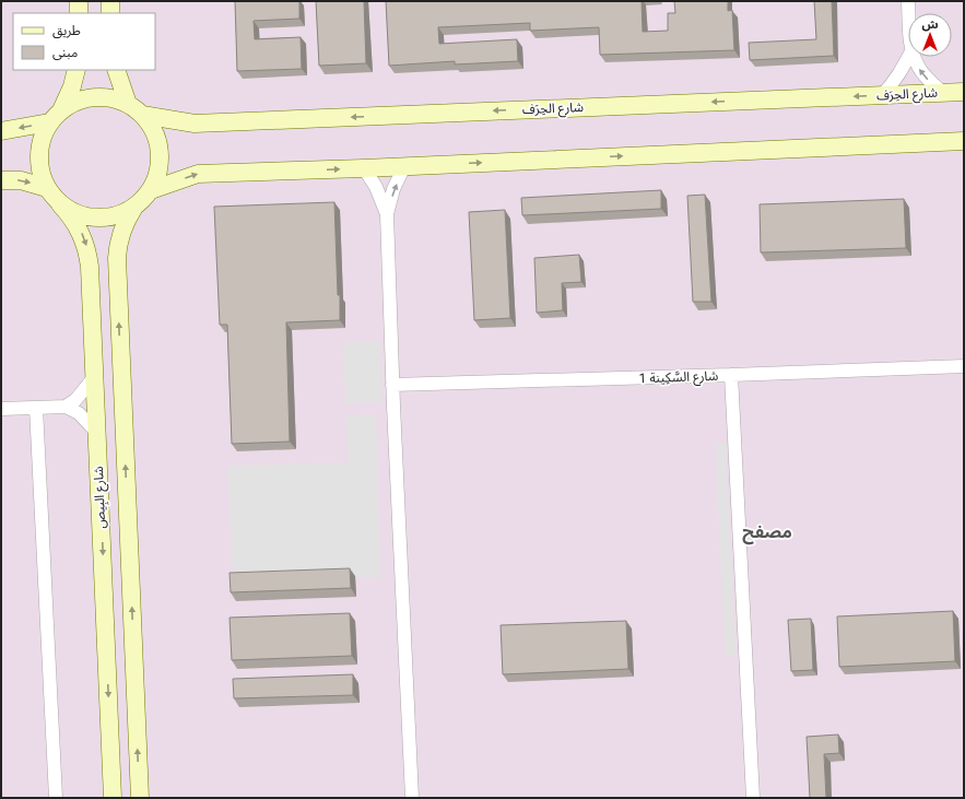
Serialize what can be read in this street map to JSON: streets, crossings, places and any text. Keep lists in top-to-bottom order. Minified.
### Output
{"streets":{"street":["شارع الحِرَف","شارع السَّكِينة 1","شارع البِيص"]},"crossings":[["شارع الحِرَف","شارع البِيص"]],"districts":["مصفح"],"legend":["طريق","مبنى"],"north":"top"}
